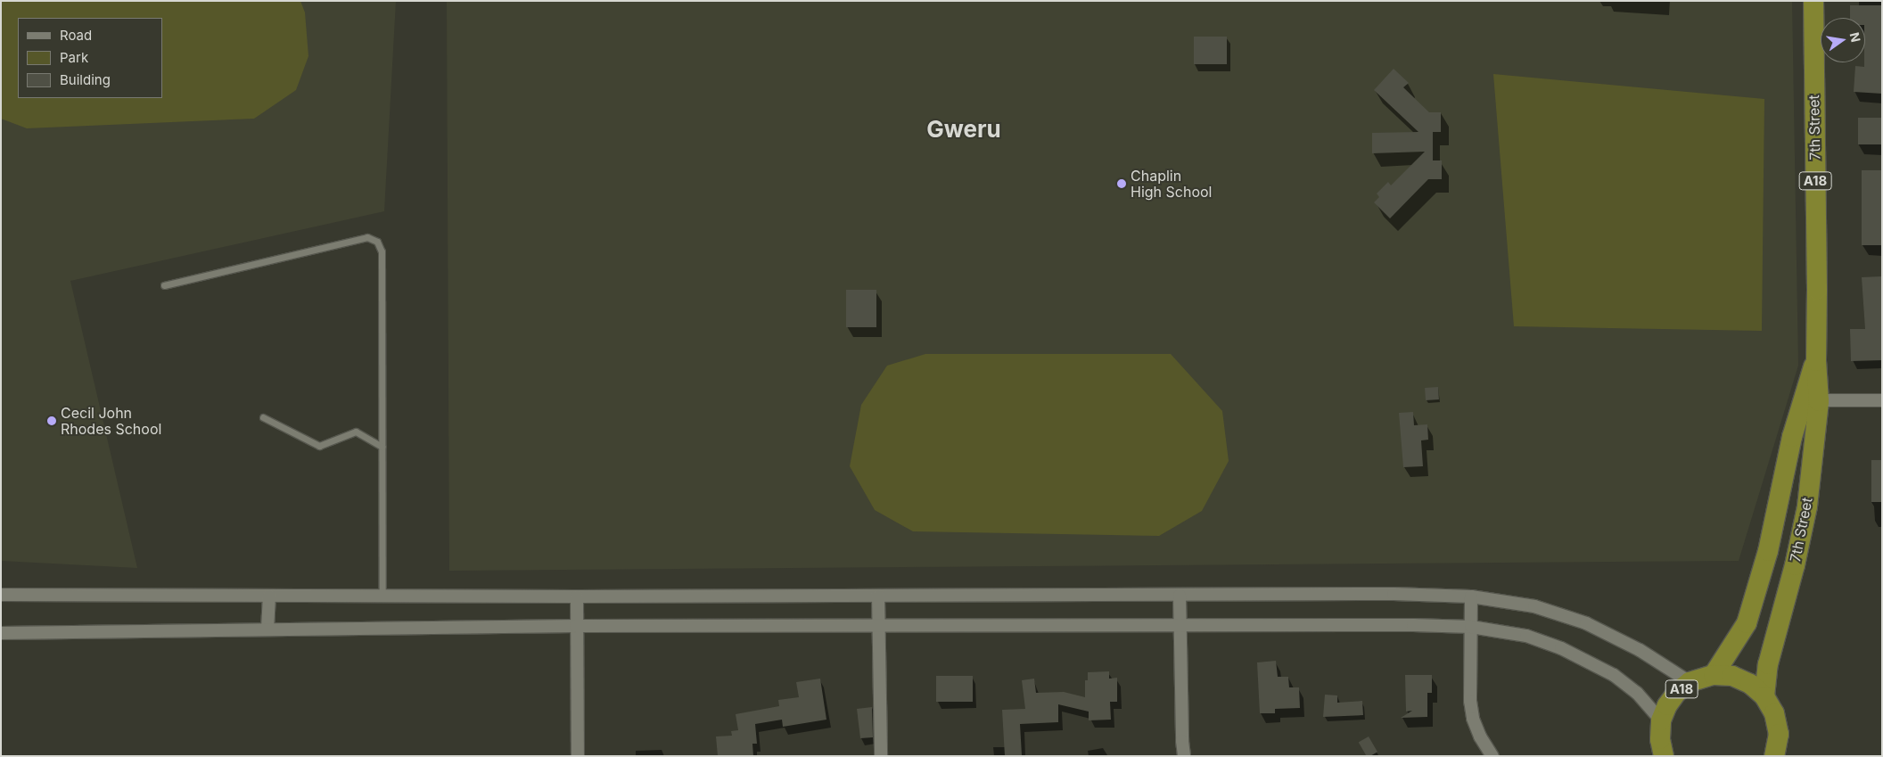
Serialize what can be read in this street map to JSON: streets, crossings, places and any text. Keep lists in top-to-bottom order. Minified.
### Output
{"streets":{"highway":["7th Street","A18"]},"crossings":[["7th Street","A18"]],"districts":["Gweru"],"places":["Chaplin High School","Cecil John Rhodes School"],"legend":["Road","Park","Building"],"north":"right"}
